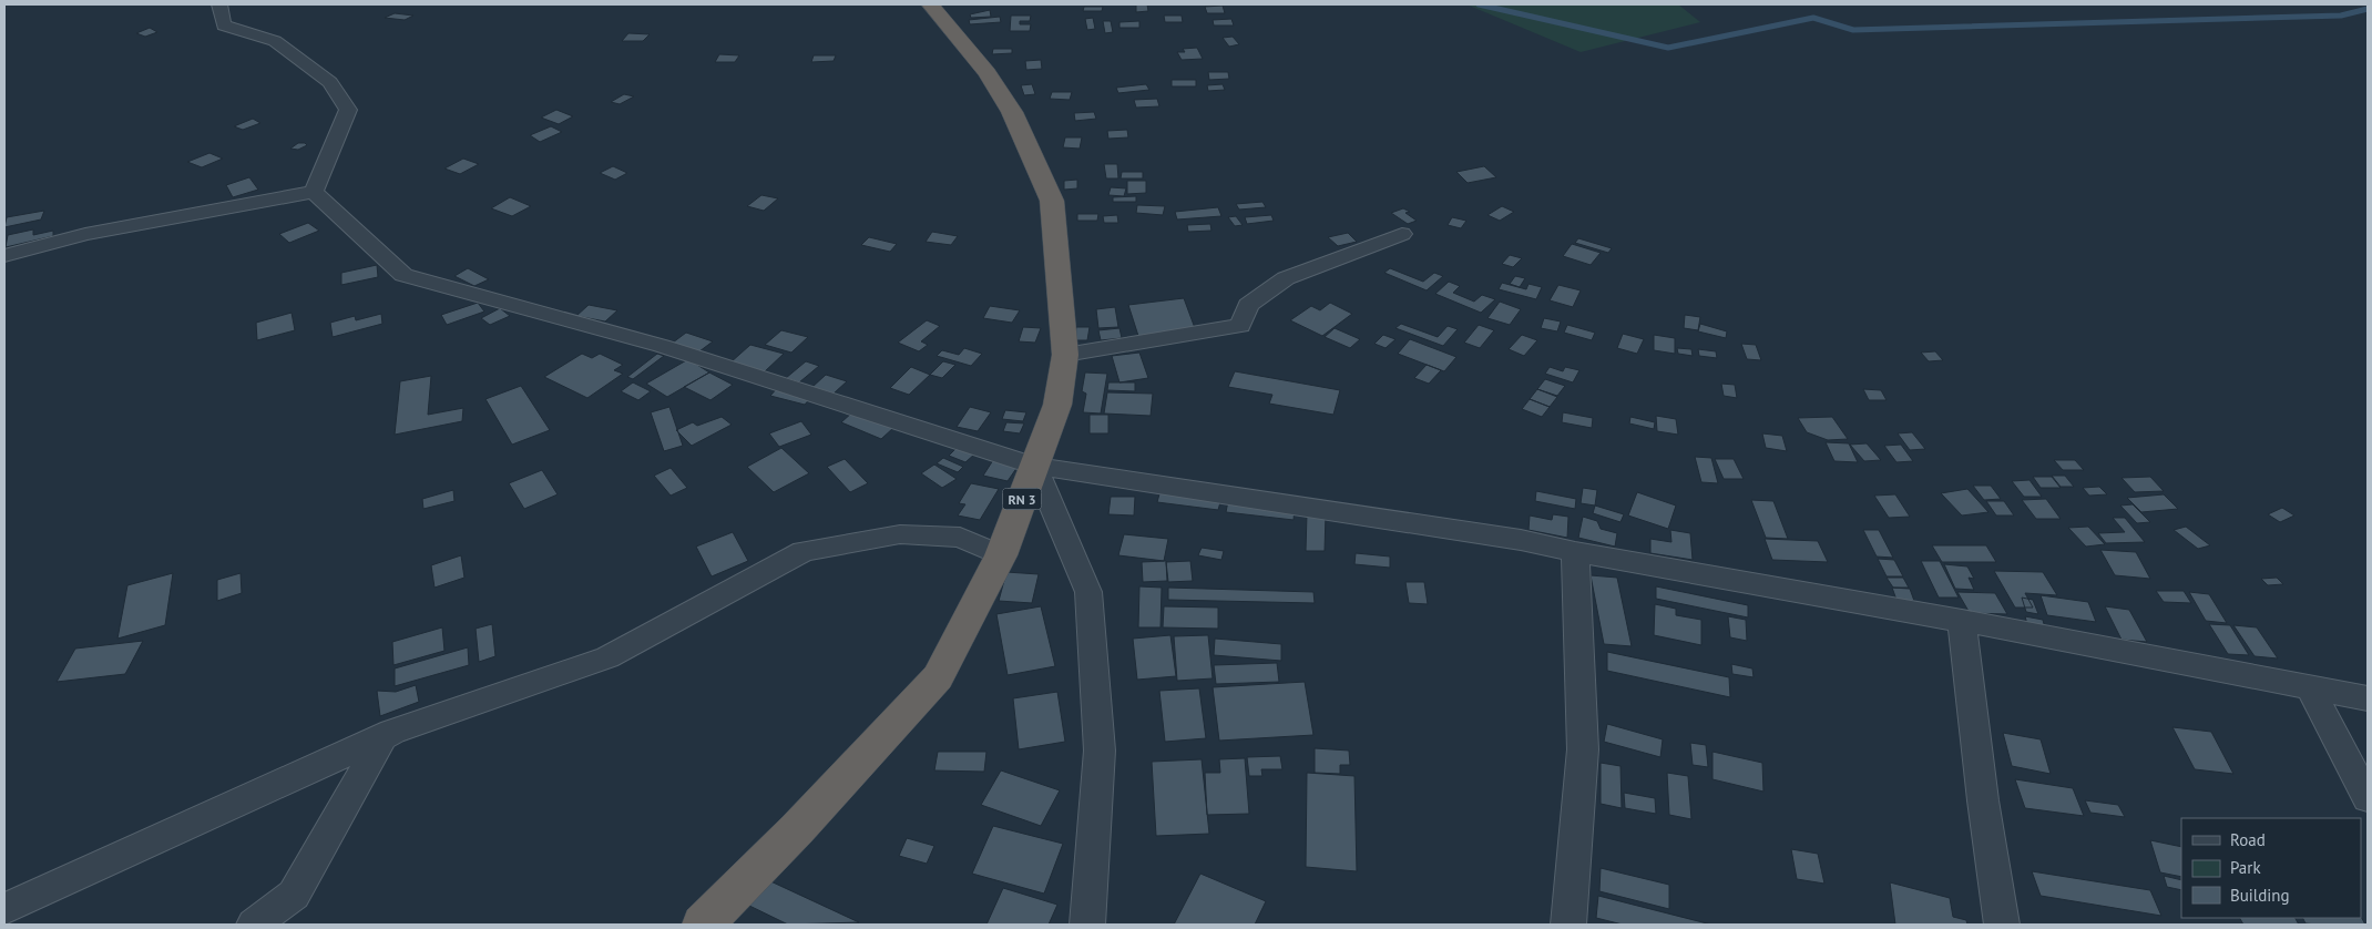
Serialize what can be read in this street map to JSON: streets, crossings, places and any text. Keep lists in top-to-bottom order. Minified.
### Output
{"streets":{"highway":["RN 3"]},"legend":["Road","Park","Building"]}
